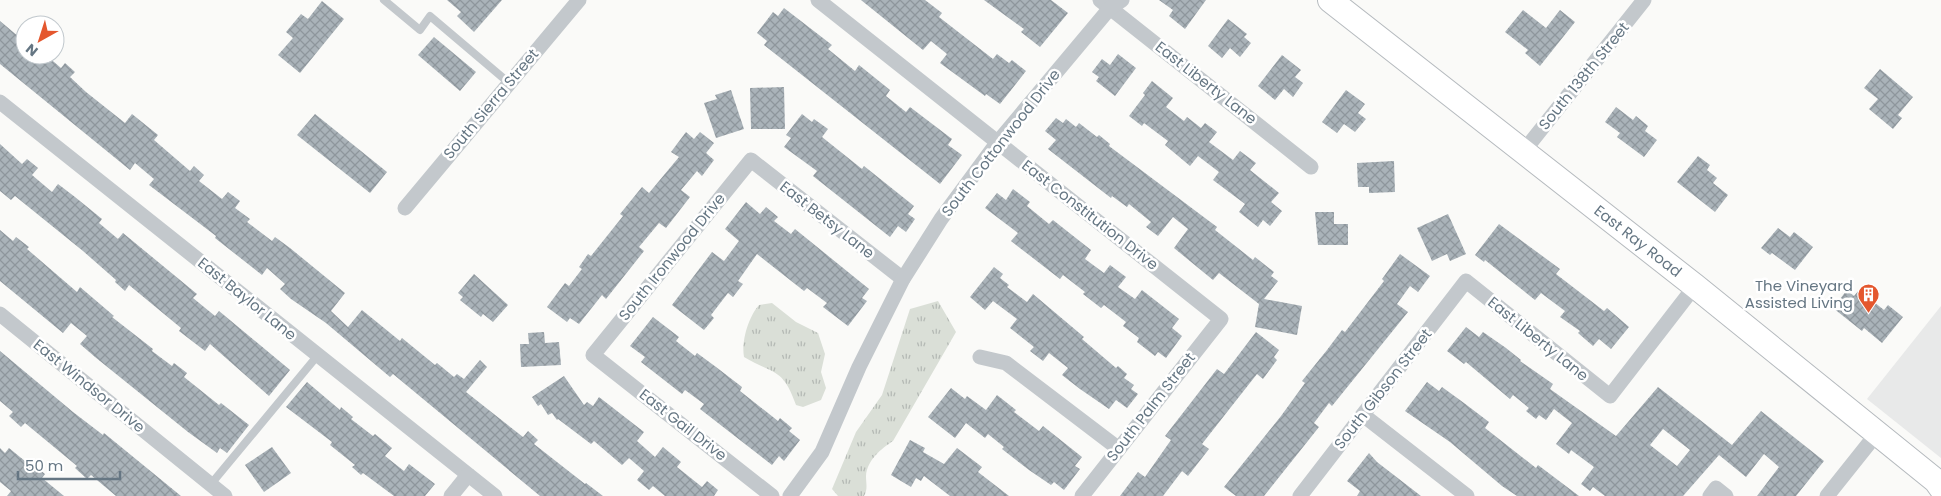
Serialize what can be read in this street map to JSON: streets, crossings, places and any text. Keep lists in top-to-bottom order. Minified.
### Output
{"streets":{"main road":["East Ray Road"],"street":["South 138th Street","East Liberty Lane","South Sierra Street","South Cottonwood Drive","East Constitution Drive","East Betsy Lane","South Ironwood Drive","East Baylor Lane","East Windsor Drive","South Gibson Street","South Palm Street","East Gail Drive"]},"crossings":[["South 138th Street","East Ray Road"],["East Liberty Lane","South Cottonwood Drive"],["East Liberty Lane","East Ray Road"],["East Liberty Lane","South Gibson Street"],["South Cottonwood Drive","East Constitution Drive"],["South Cottonwood Drive","East Betsy Lane"],["East Constitution Drive","South Palm Street"],["East Betsy Lane","South Ironwood Drive"],["South Ironwood Drive","East Gail Drive"]],"places":{"building":["The Vineyard Assisted Living"]},"scale_bar":"50 m","north":"bottom left"}
